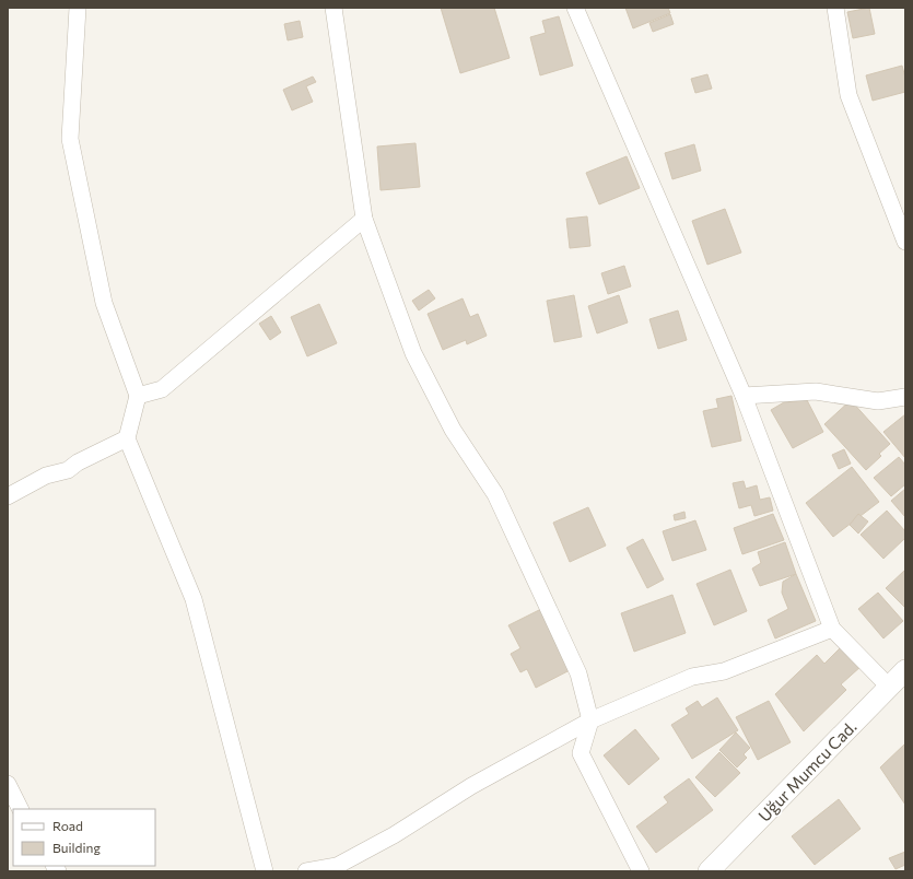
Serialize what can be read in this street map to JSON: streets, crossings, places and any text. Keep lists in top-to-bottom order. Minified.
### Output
{"streets":{"street":["Uğur Mumcu Cad."]},"legend":["Road","Building"]}
